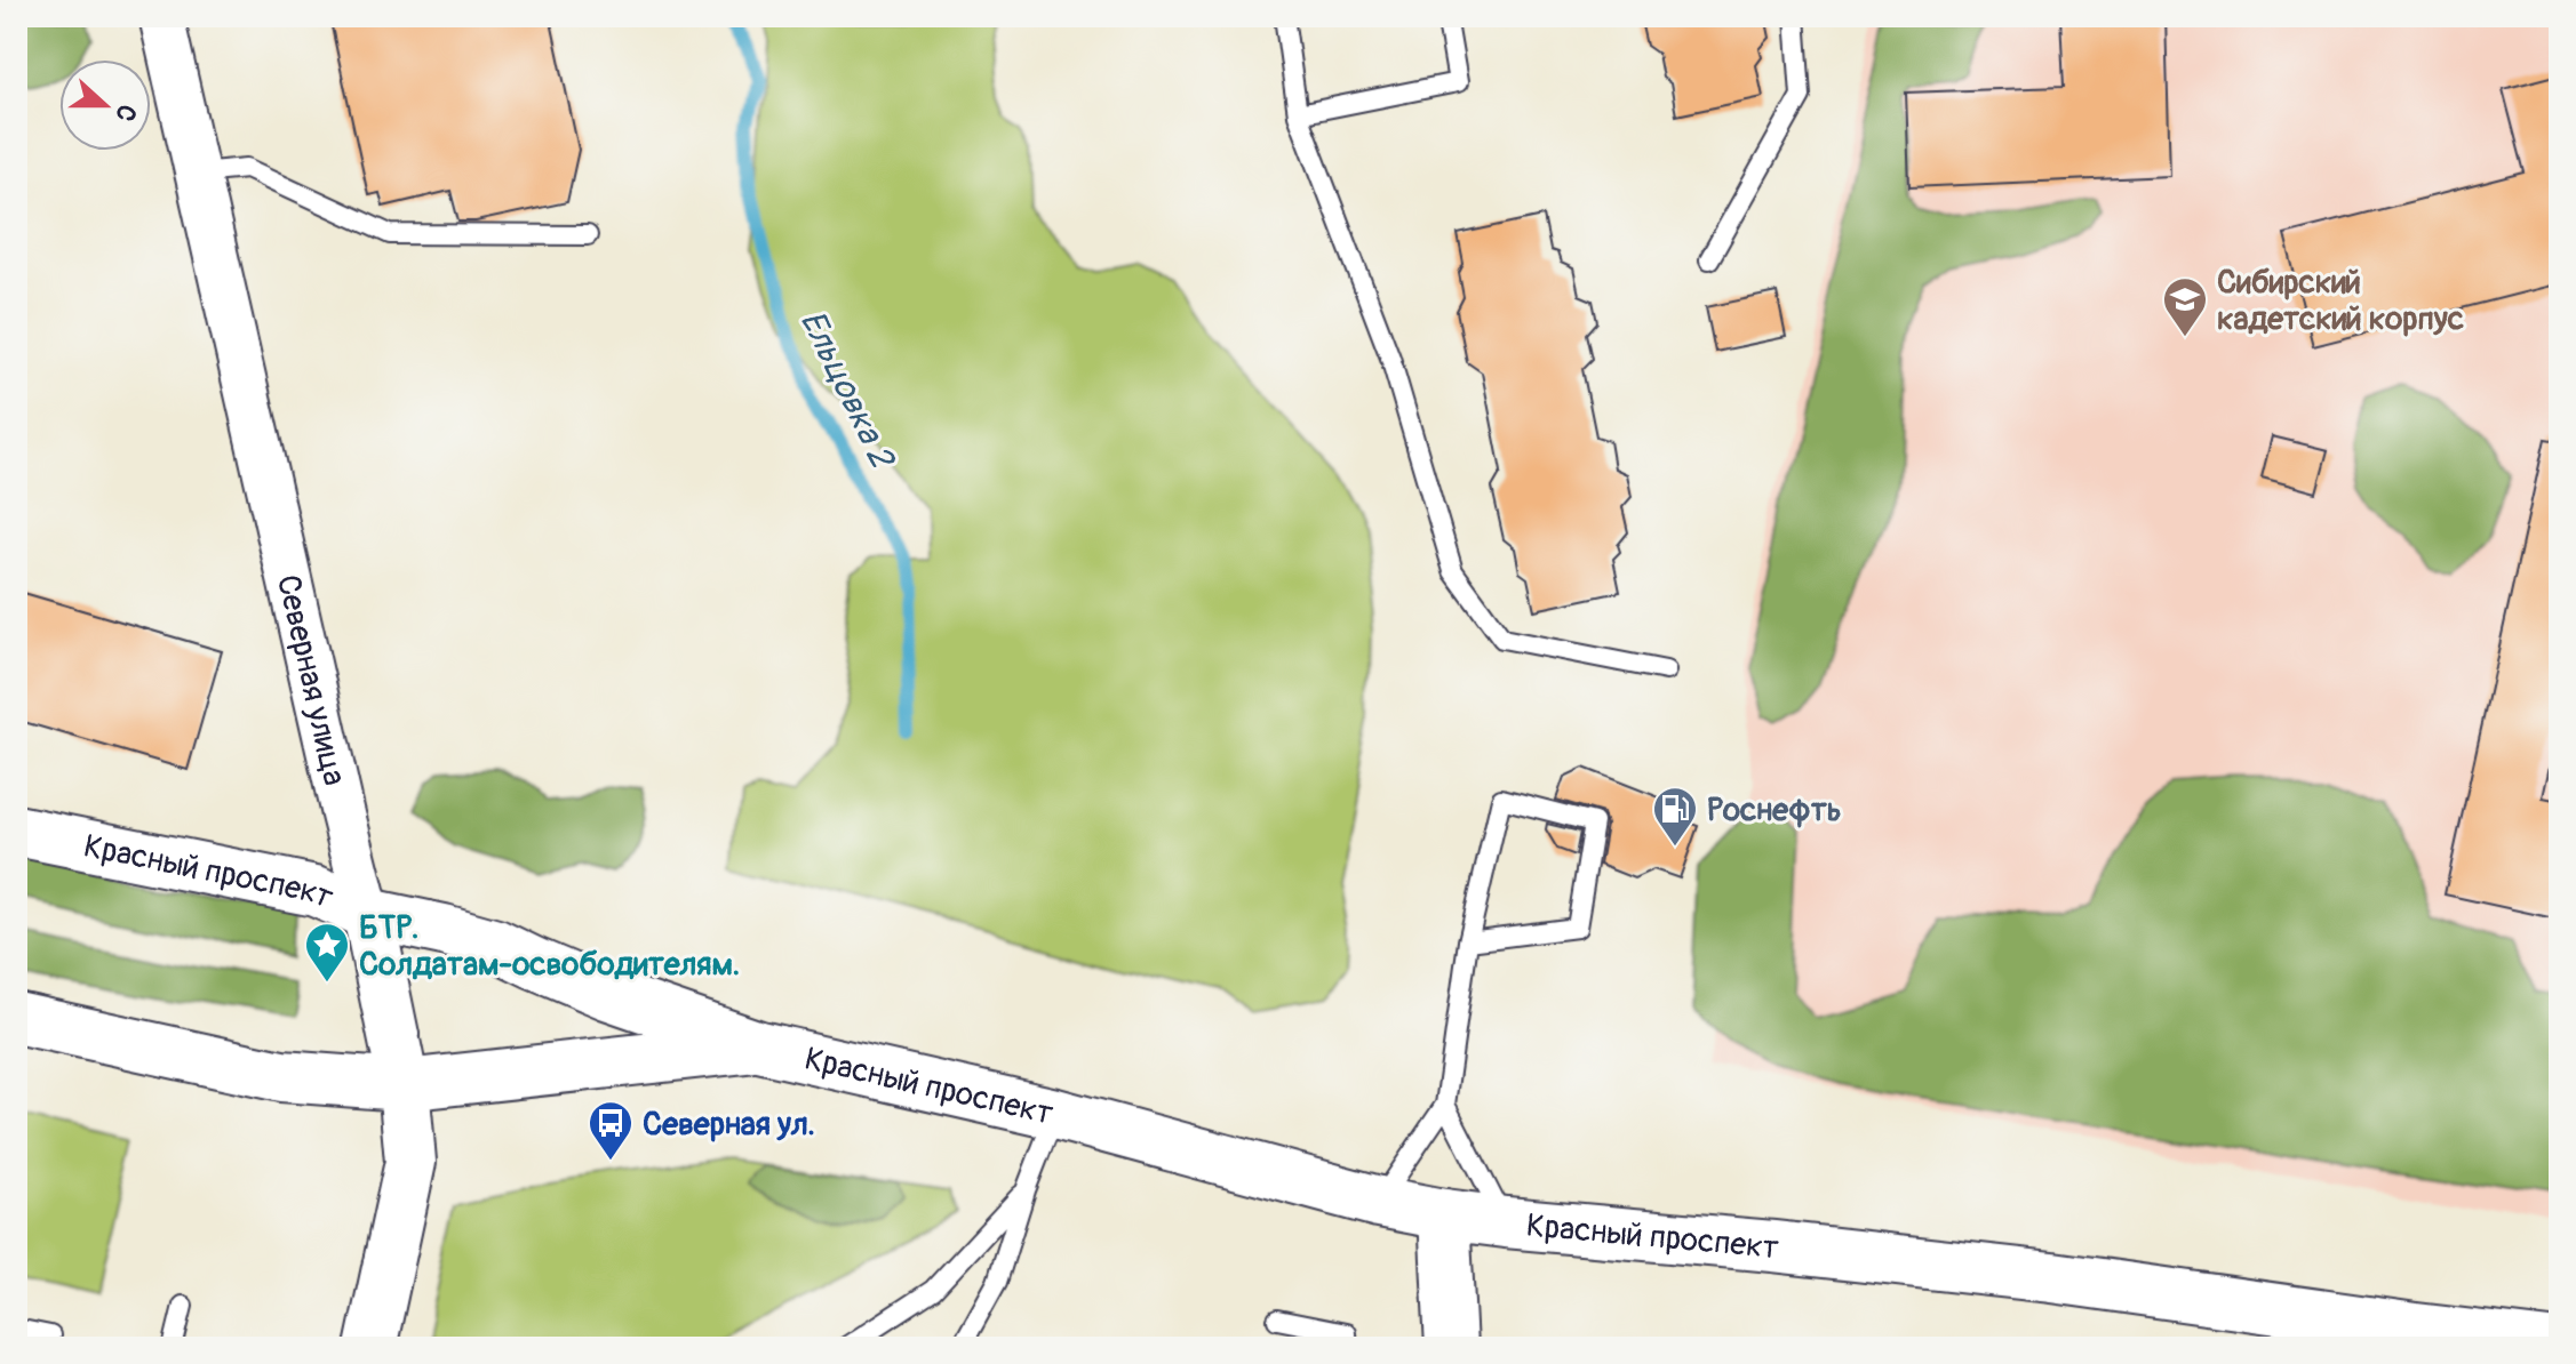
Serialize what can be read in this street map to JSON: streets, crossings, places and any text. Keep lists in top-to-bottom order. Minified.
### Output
{"streets":{"main road":["Северная улица","Красный проспект"]},"crossings":[["Северная улица","Красный проспект"]],"water":["Ельцовка 2"],"places":{"school or university":["Сибирский кадетский корпус"],"fuel station":["Роснефть"],"place":["БТР. Солдатам-освободителям."],"bus stop":["Северная ул."]},"north":"right"}
